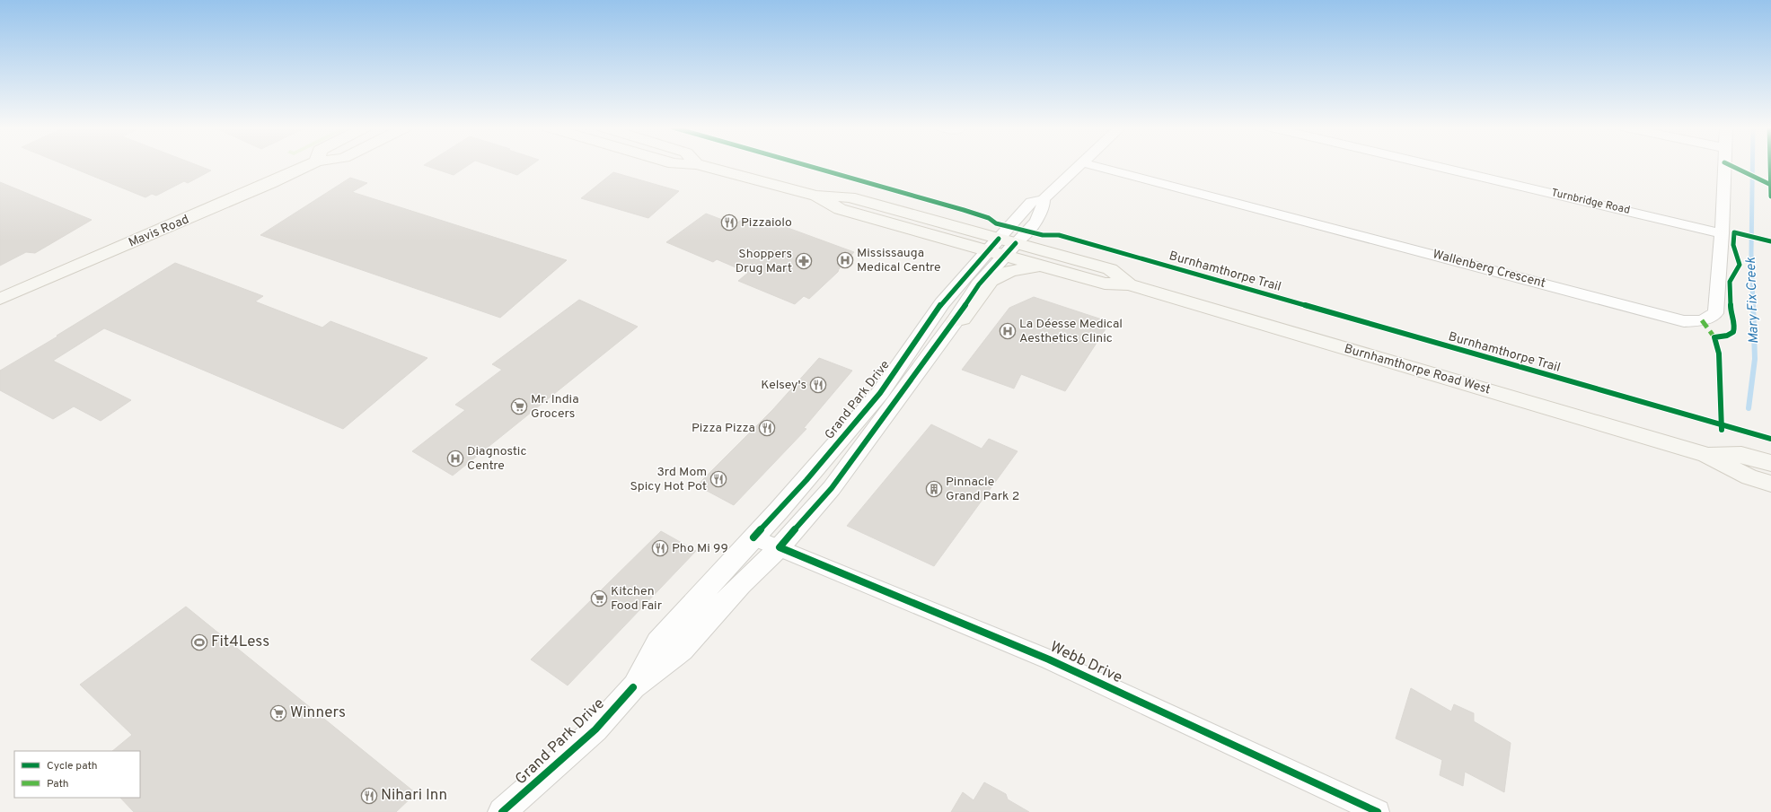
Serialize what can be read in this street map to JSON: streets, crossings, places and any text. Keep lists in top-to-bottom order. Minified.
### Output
{"streets":{"main road":["Mavis Road","Burnhamthorpe Road West"],"street":["Turnbridge Road","Wallenberg Crescent","Grand Park Drive","Webb Drive"],"cycle path":["Burnhamthorpe Trail"]},"crossings":[["Turnbridge Road","Wallenberg Crescent"],["Burnhamthorpe Road West","Grand Park Drive"],["Grand Park Drive","Webb Drive"]],"water":["Mary Fix Creek"],"places":{"restaurant":["Pizzaiolo","Kelsey's","Pizza Pizza","3rd Mom Spicy Hot Pot","Pho Mi 99","Nihari Inn"],"hospital":["Mississauga Medical Centre","La Déesse Medical Aesthetics Clinic","Diagnostic Centre"],"pharmacy":["Shoppers Drug Mart"],"supermarket":["Mr. India Grocers","Kitchen Food Fair","Winners"],"building":["Pinnacle Grand Park 2"],"sports":["Fit4Less"]},"legend":["Cycle path","Path"]}
